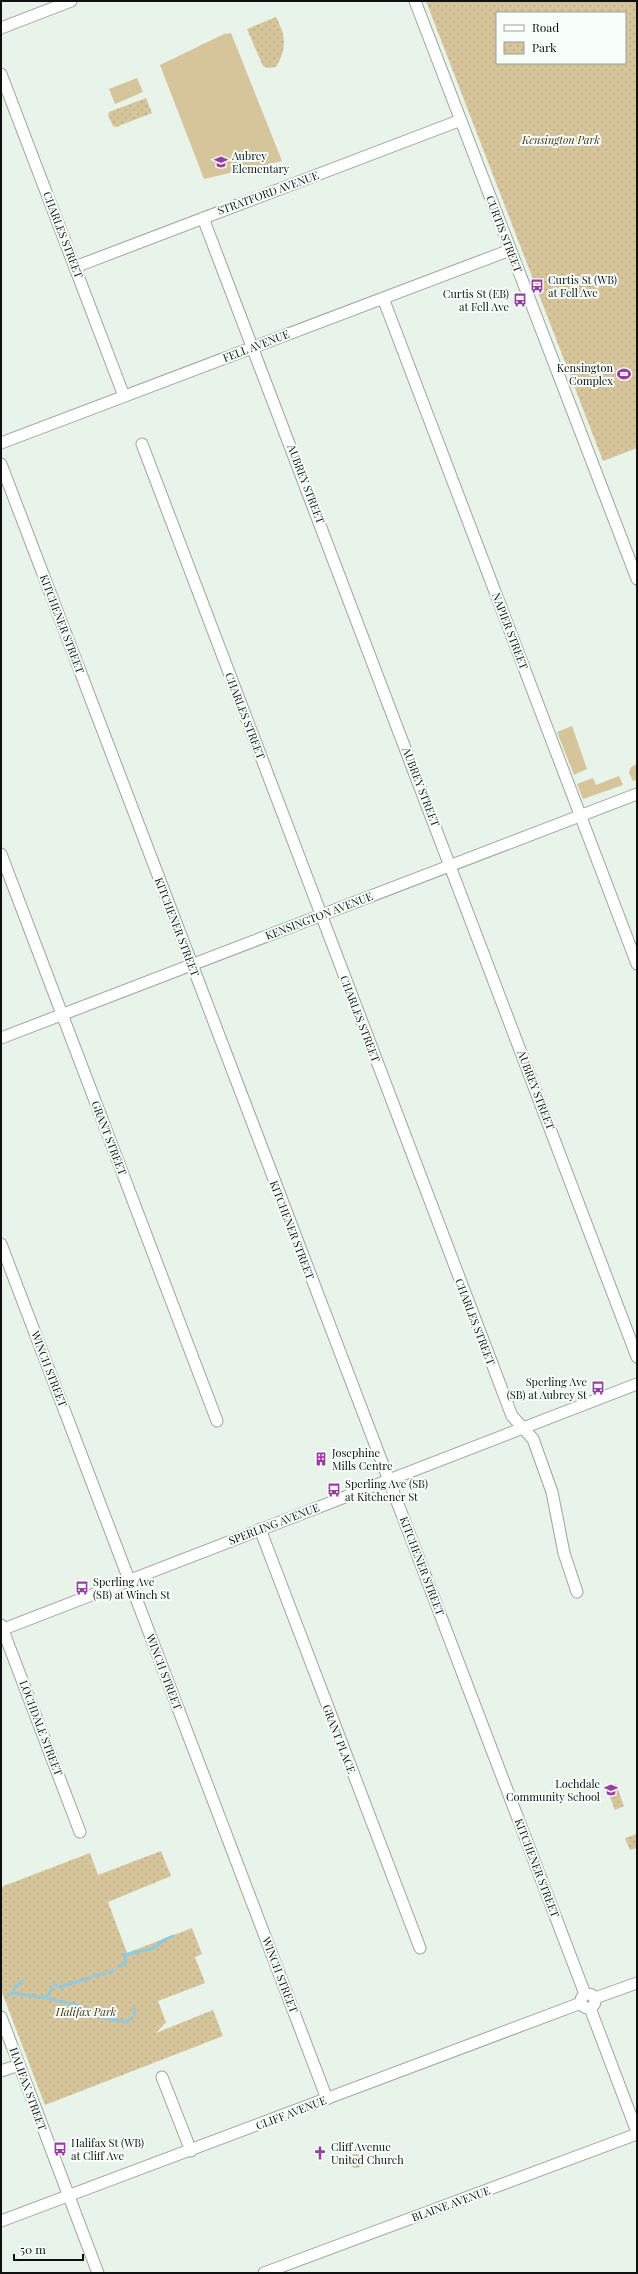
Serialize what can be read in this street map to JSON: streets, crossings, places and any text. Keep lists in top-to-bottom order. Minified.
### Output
{"streets":{"street":["STRATFORD AVENUE","CURTIS STREET","CHARLES STREET","FELL AVENUE","AUBREY STREET","KITCHENER STREET","NAPIER STREET","KENSINGTON AVENUE","GRANT STREET","WINCH STREET","SPERLING AVENUE","LOCHDALE STREET","GRANT PLACE","HALIFAX STREET","CLIFF AVENUE","BLAINE AVENUE"]},"crossings":[["STRATFORD AVENUE","CURTIS STREET"],["STRATFORD AVENUE","CHARLES STREET"],["STRATFORD AVENUE","AUBREY STREET"],["CURTIS STREET","FELL AVENUE"],["CHARLES STREET","FELL AVENUE"],["CHARLES STREET","KENSINGTON AVENUE"],["CHARLES STREET","SPERLING AVENUE"],["FELL AVENUE","AUBREY STREET"],["FELL AVENUE","NAPIER STREET"],["AUBREY STREET","KENSINGTON AVENUE"],["KITCHENER STREET","KENSINGTON AVENUE"],["KITCHENER STREET","SPERLING AVENUE"],["KITCHENER STREET","CLIFF AVENUE"],["KITCHENER STREET","BLAINE AVENUE"],["NAPIER STREET","KENSINGTON AVENUE"],["KENSINGTON AVENUE","GRANT STREET"],["WINCH STREET","SPERLING AVENUE"],["WINCH STREET","CLIFF AVENUE"],["SPERLING AVENUE","LOCHDALE STREET"],["SPERLING AVENUE","GRANT PLACE"],["HALIFAX STREET","CLIFF AVENUE"]],"parks":["Kensington Park","Halifax Park"],"places":{"school or university":["Aubrey Elementary","Lochdale Community School"],"bus stop":["Curtis St (WB) at Fell Ave","Curtis St (EB) at Fell Ave","Sperling Ave (SB) at Aubrey St","Sperling Ave (SB) at Kitchener St","Sperling Ave (SB) at Winch St","Halifax St (WB) at Cliff Ave"],"sports":["Kensington Complex"],"building":["Josephine Mills Centre"],"church":["Cliff Avenue United Church"]},"legend":["Road","Park"],"scale_bar":"50 m"}
